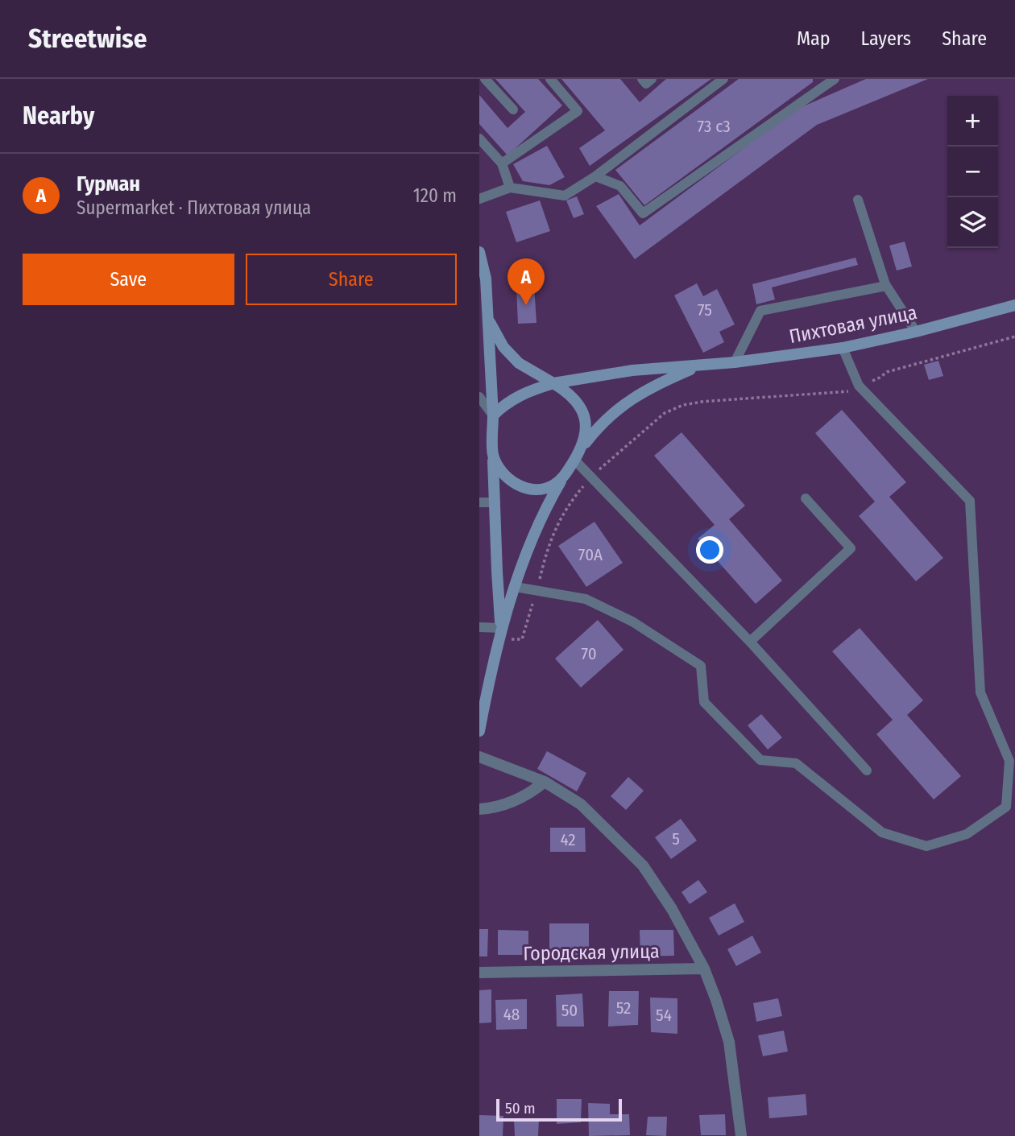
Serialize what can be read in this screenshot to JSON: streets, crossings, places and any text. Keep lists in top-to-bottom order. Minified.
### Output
{"streets":{"main road":["Пихтовая улица"],"street":["Городская улица"]},"house_numbers":["73 с3","75","70А","70","5","42","52","50","48","54"],"scale_bar":"50 m","page":{"header":"Streetwise","nav":["Map","Layers","Share"],"heading":"Nearby","map_buttons":["+","−"],"list":[{"mark":"A","name":"Гурман","note":"Supermarket · Пихтовая улица","value":"120 m"}],"buttons":["Save","Share"],"pins":"A","scale":"50 m"}}
